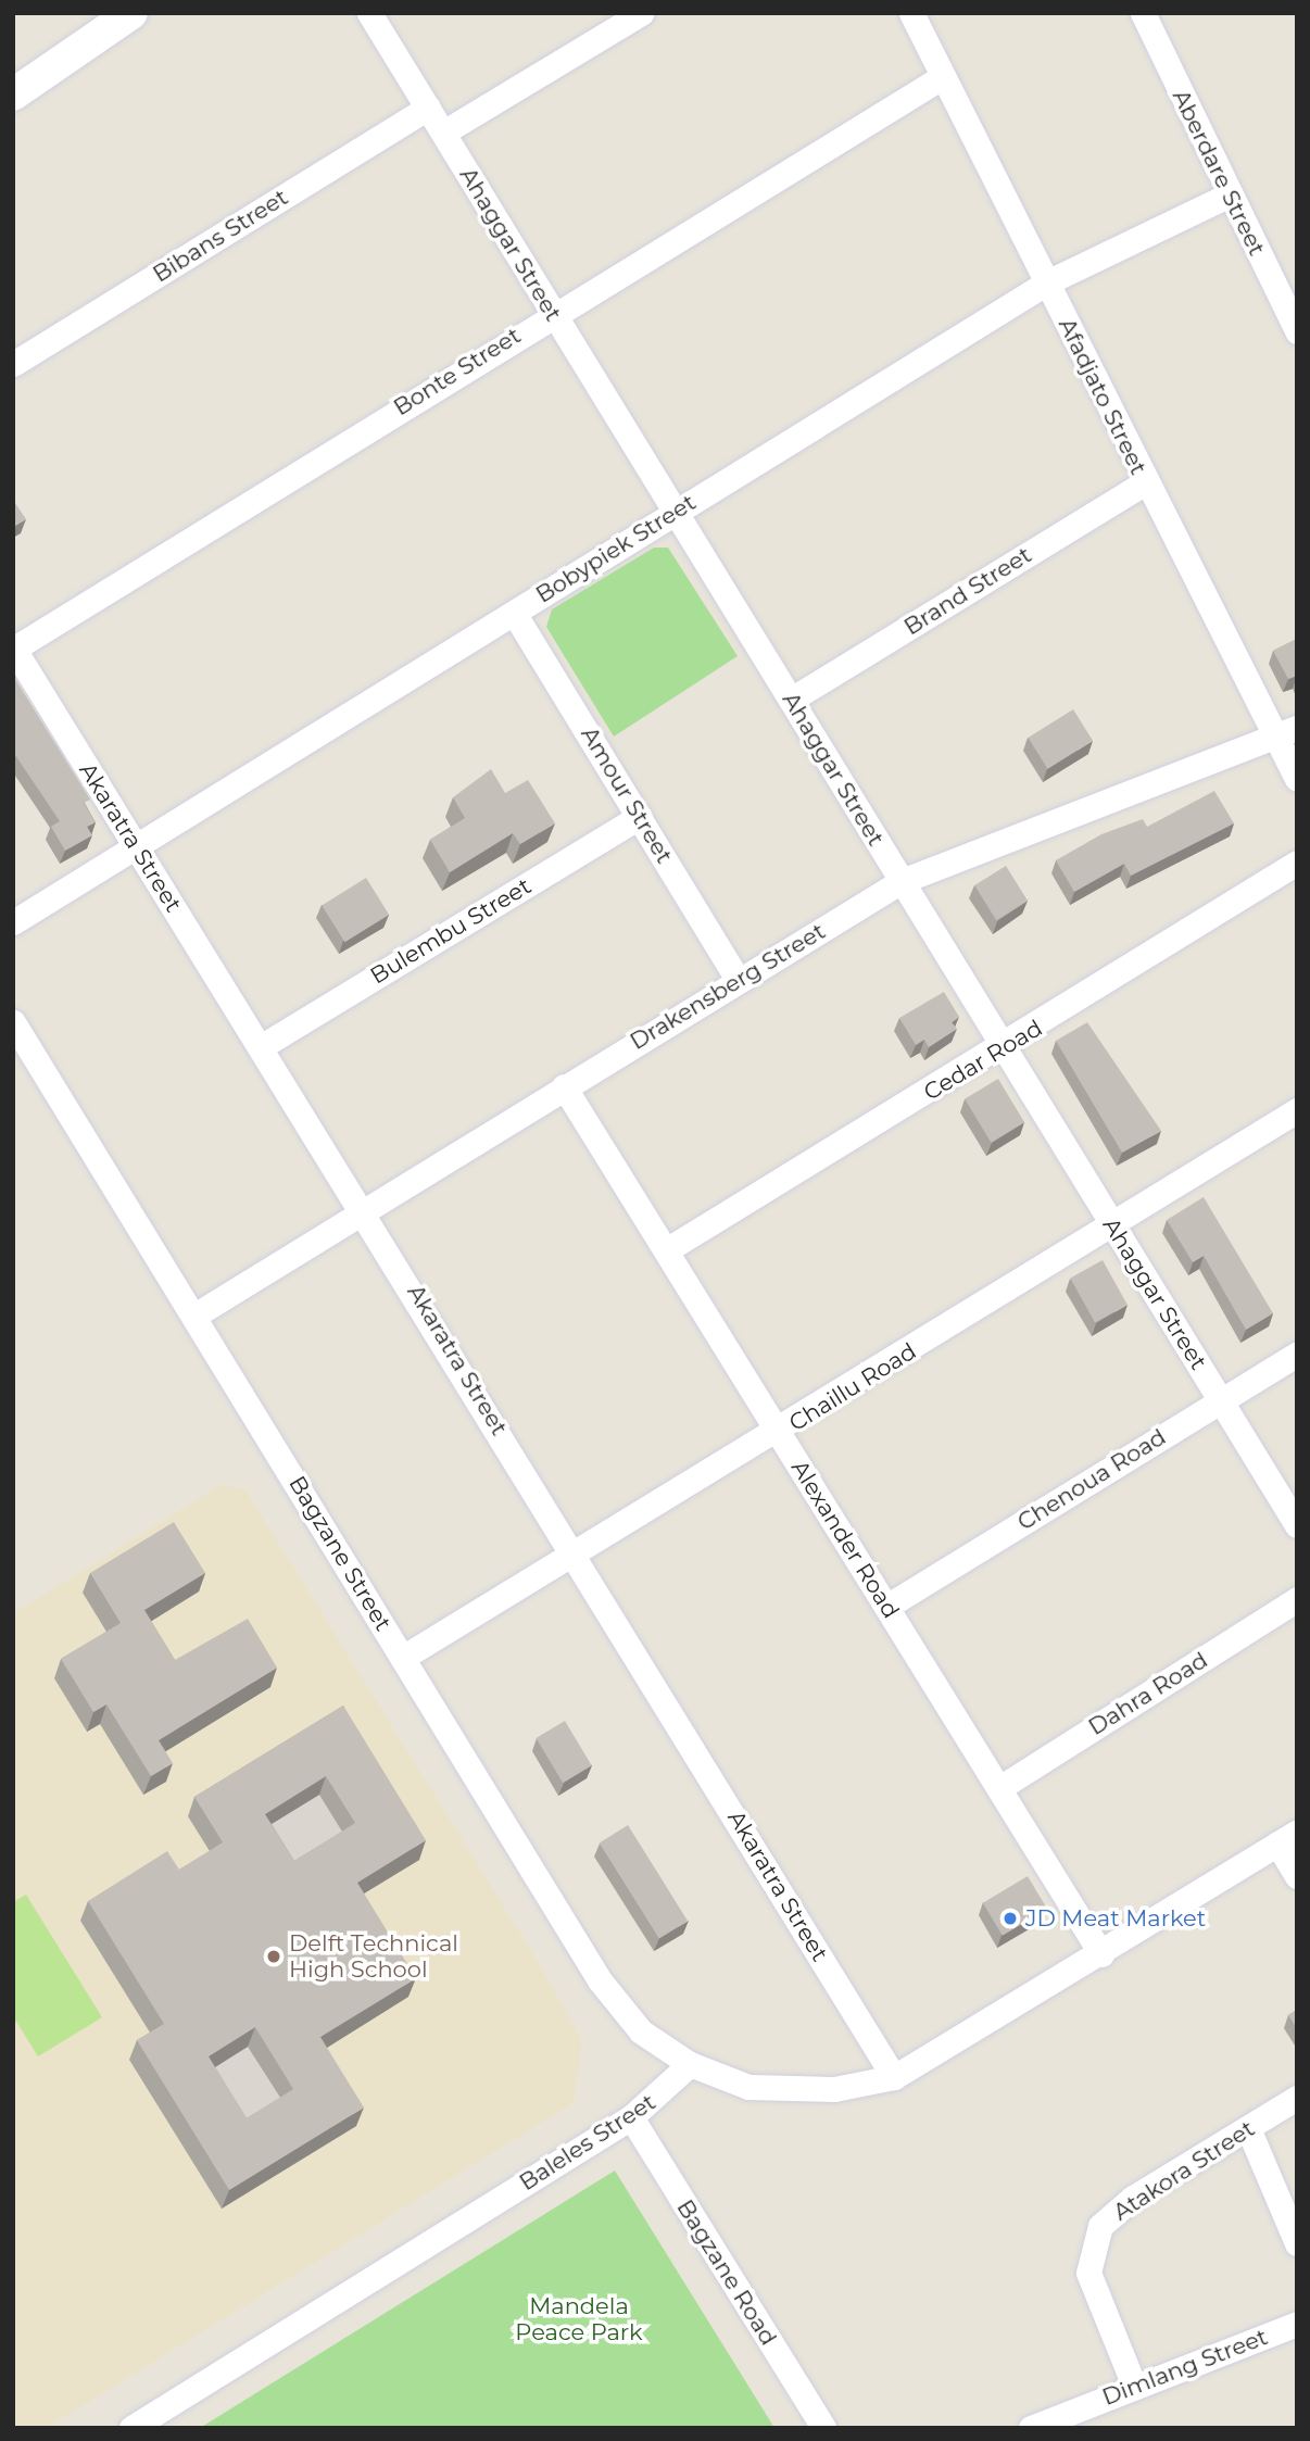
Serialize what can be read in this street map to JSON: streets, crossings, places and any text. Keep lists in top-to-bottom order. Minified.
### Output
{"streets":{"street":["Aberdare Street","Bibans Street","Ahaggar Street","Bonte Street","Afadjato Street","Bobypiek Street","Brand Street","Amour Street","Akaratra Street","Bulembu Street","Drakensberg Street","Cedar Road","Chaillu Road","Chenoua Road","Alexander Road","Bagzane Street","Dahra Road","Baleles Street","Atakora Street","Bagzane Road","Dimlang Street"]},"crossings":[["Aberdare Street","Bobypiek Street"],["Bibans Street","Ahaggar Street"],["Ahaggar Street","Bonte Street"],["Ahaggar Street","Bobypiek Street"],["Ahaggar Street","Brand Street"],["Ahaggar Street","Drakensberg Street"],["Ahaggar Street","Cedar Road"],["Ahaggar Street","Chaillu Road"],["Ahaggar Street","Chenoua Road"],["Bonte Street","Afadjato Street"],["Bonte Street","Akaratra Street"],["Afadjato Street","Bobypiek Street"],["Afadjato Street","Brand Street"],["Afadjato Street","Drakensberg Street"],["Bobypiek Street","Amour Street"],["Bobypiek Street","Akaratra Street"],["Amour Street","Bulembu Street"],["Amour Street","Drakensberg Street"],["Akaratra Street","Bulembu Street"],["Akaratra Street","Drakensberg Street"],["Akaratra Street","Chaillu Road"],["Drakensberg Street","Alexander Road"],["Drakensberg Street","Bagzane Street"],["Cedar Road","Alexander Road"],["Chaillu Road","Alexander Road"],["Chaillu Road","Bagzane Street"],["Chenoua Road","Alexander Road"],["Alexander Road","Dahra Road"],["Bagzane Street","Baleles Street"],["Baleles Street","Bagzane Road"],["Atakora Street","Dimlang Street"]],"parks":["Mandela Peace Park"],"places":["JD Meat Market","Delft Technical High School"]}
